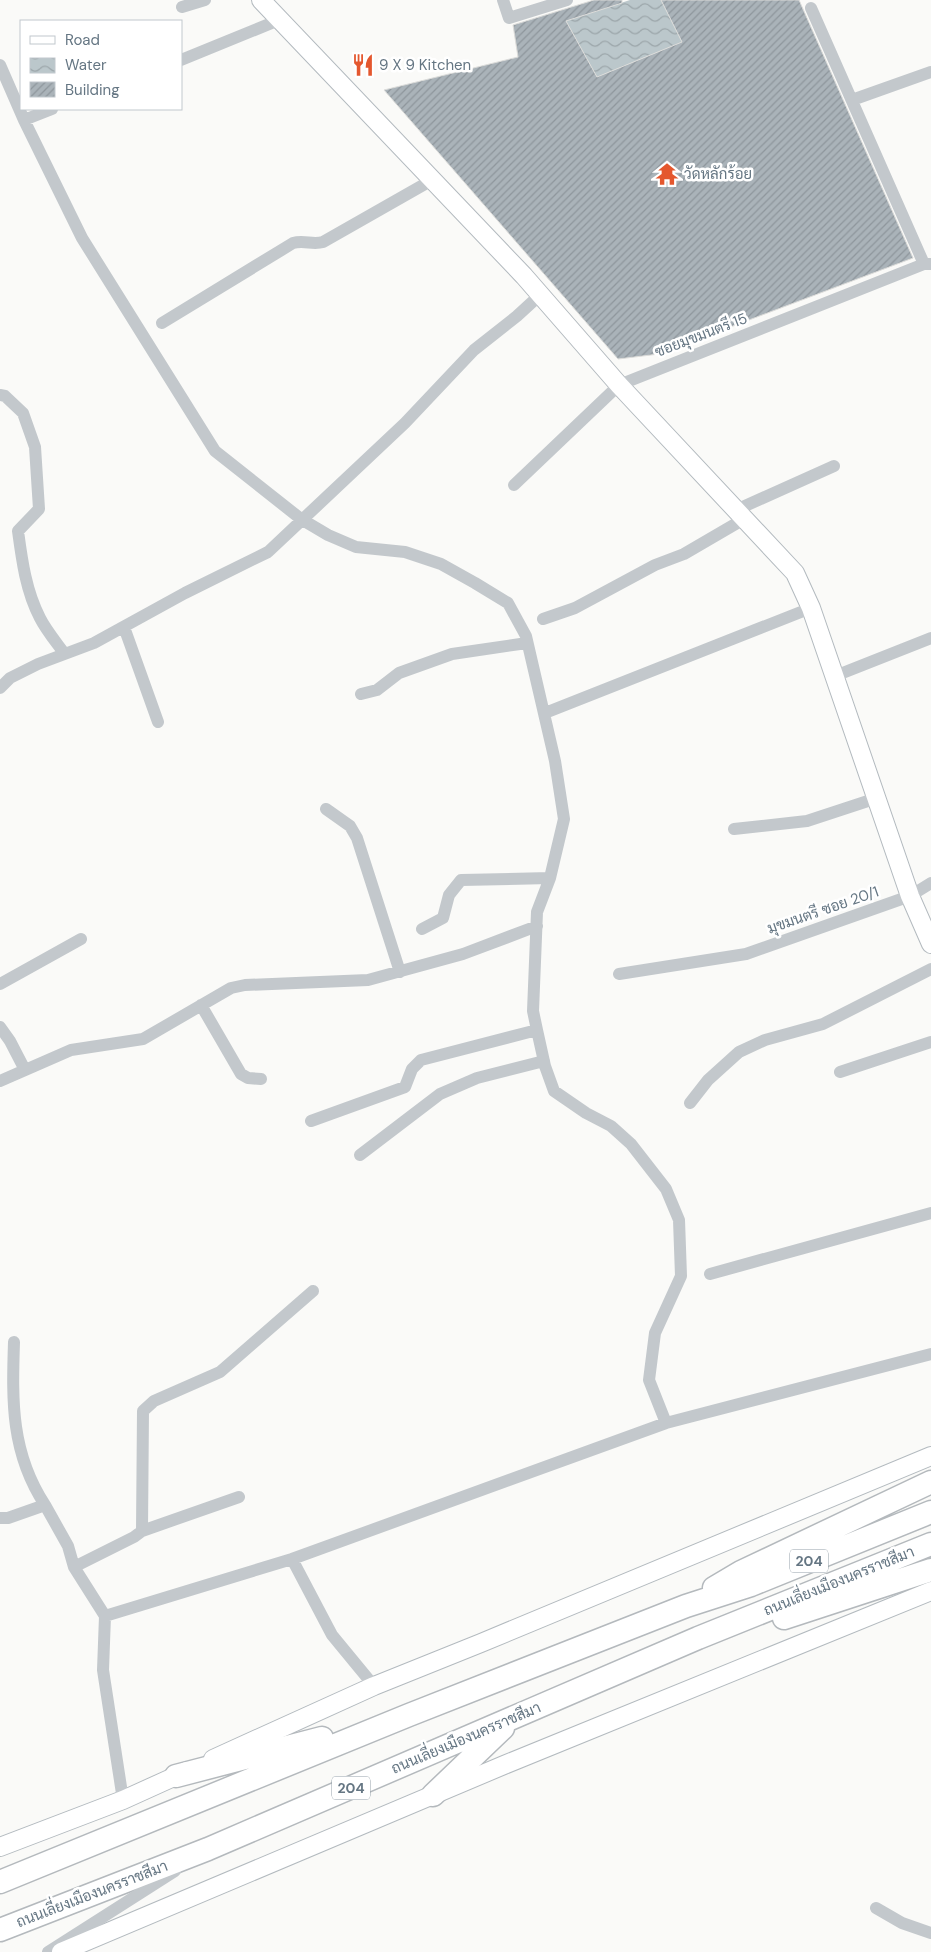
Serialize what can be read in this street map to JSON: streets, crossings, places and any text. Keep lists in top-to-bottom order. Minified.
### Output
{"streets":{"highway":["204","ถนนเลี่ยงเมืองนครราชสีมา"],"street":["ซอยมุขมนตรี 15","มุขมนตรี ซอย 20/1"]},"places":{"restaurant":["9 X 9 Kitchen"],"temple":["วัดหลักร้อย"]},"legend":["Road","Water","Building"]}
